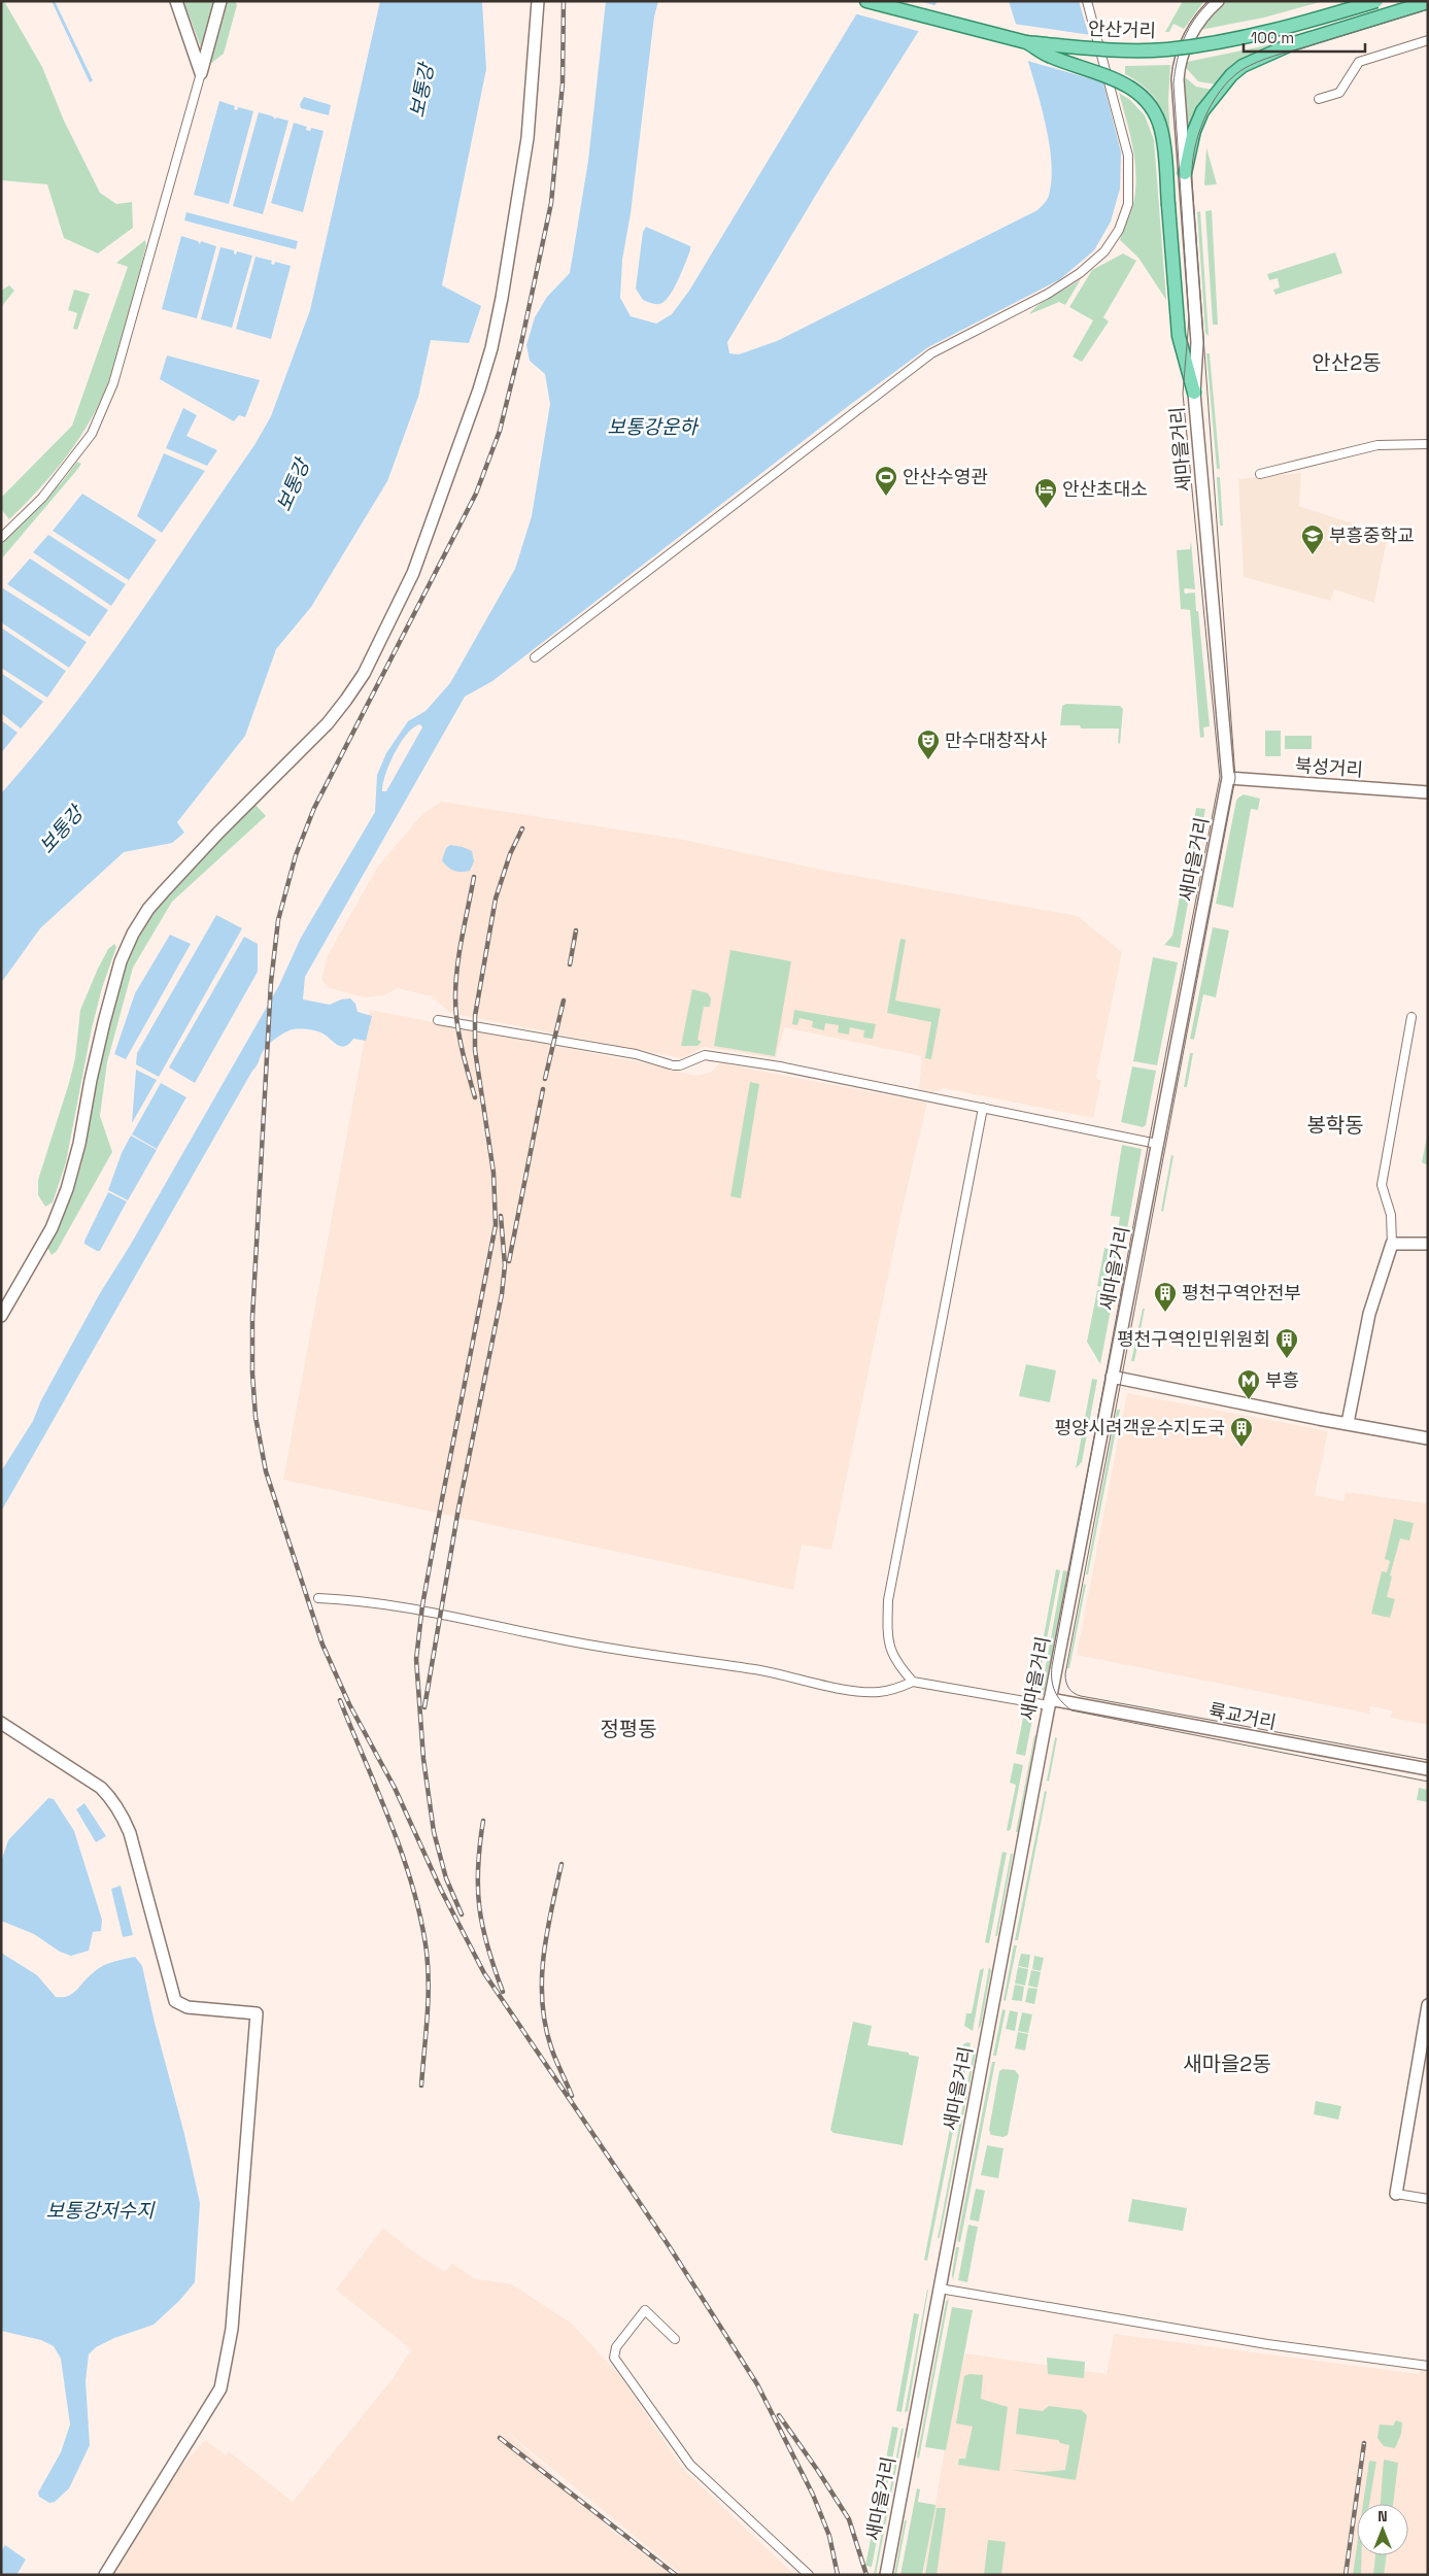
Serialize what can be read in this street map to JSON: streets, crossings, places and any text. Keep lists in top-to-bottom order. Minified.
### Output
{"streets":{"main road":["안산거리","새마을거리","북성거리","륙교거리"]},"crossings":[["새마을거리","북성거리"],["새마을거리","륙교거리"]],"districts":["안산2동","봉학동","정평동","새마을2동"],"water":["보통강","보통강운하","보통강저수지"],"places":{"sports":["안산수영관"],"hotel":["안산초대소"],"school or university":["부흥중학교"],"theatre":["만수대창작사"],"building":["평천구역안전부","평천구역인민위원회","평양시려객운수지도국"],"metro station":["부흥"]},"scale_bar":"100 m","north":"top"}
